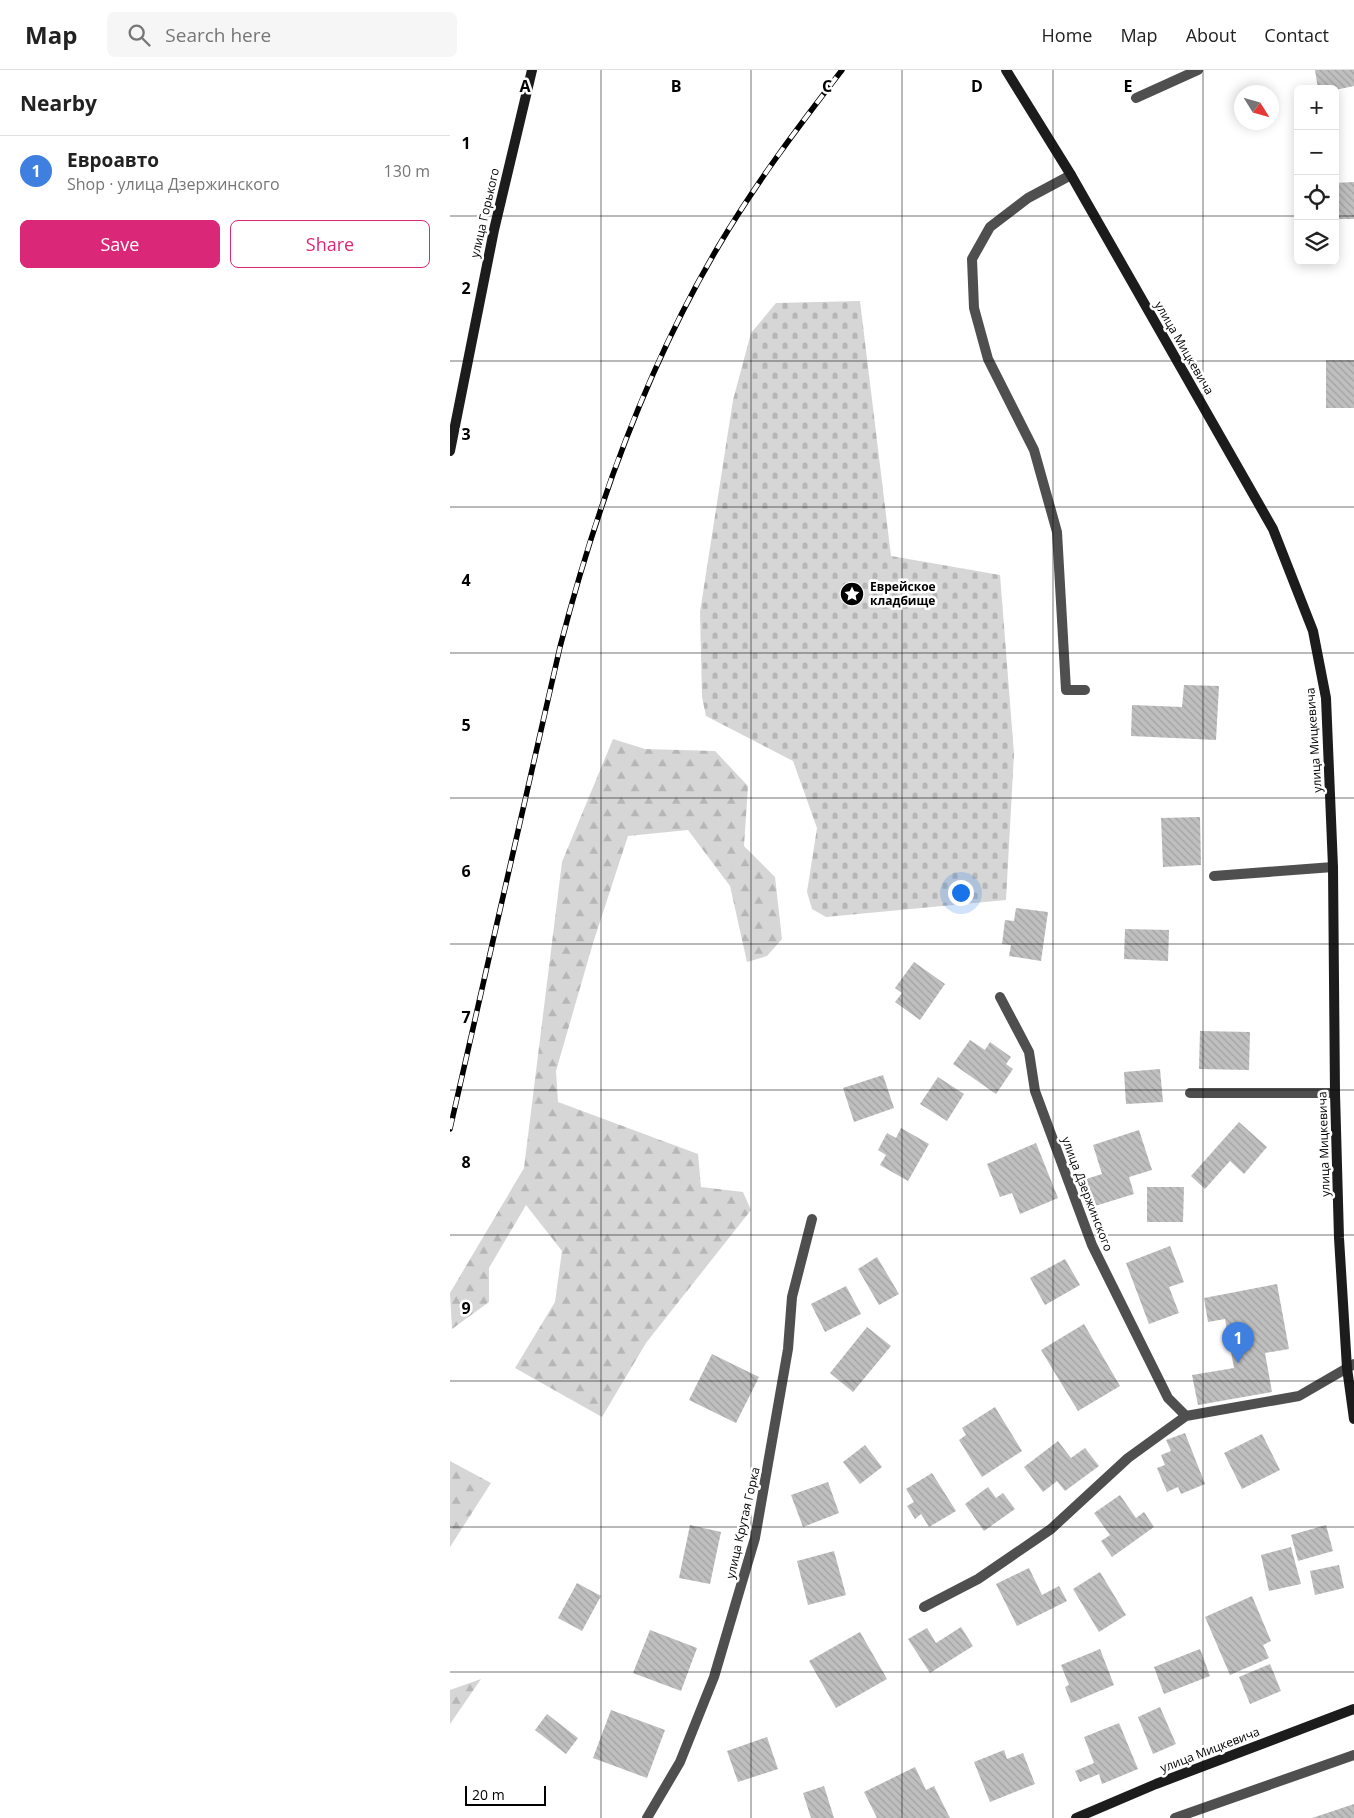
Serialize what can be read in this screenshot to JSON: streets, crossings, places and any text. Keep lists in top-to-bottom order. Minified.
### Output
{"streets":{"main road":["улица Горького","улица Мицкевича"],"street":["улица Дзержинского","улица Крутая Горка"]},"places":{"place":["Еврейское кладбище"]},"scale_bar":"20 m","north":"bottom right","page":{"header":"Map","search":"Search here","nav":["Home","Map","About","Contact"],"heading":"Nearby","map_buttons":["+","−"],"list":[{"mark":"1","name":"Евроавто","note":"Shop · улица Дзержинского","value":"130 m"}],"buttons":["Save","Share"],"pins":"1","scale":"20 m"},"grid":{"columns":["A","B","C","D","E"],"rows":["1","2","3","4","5","6","7","8","9"]}}
